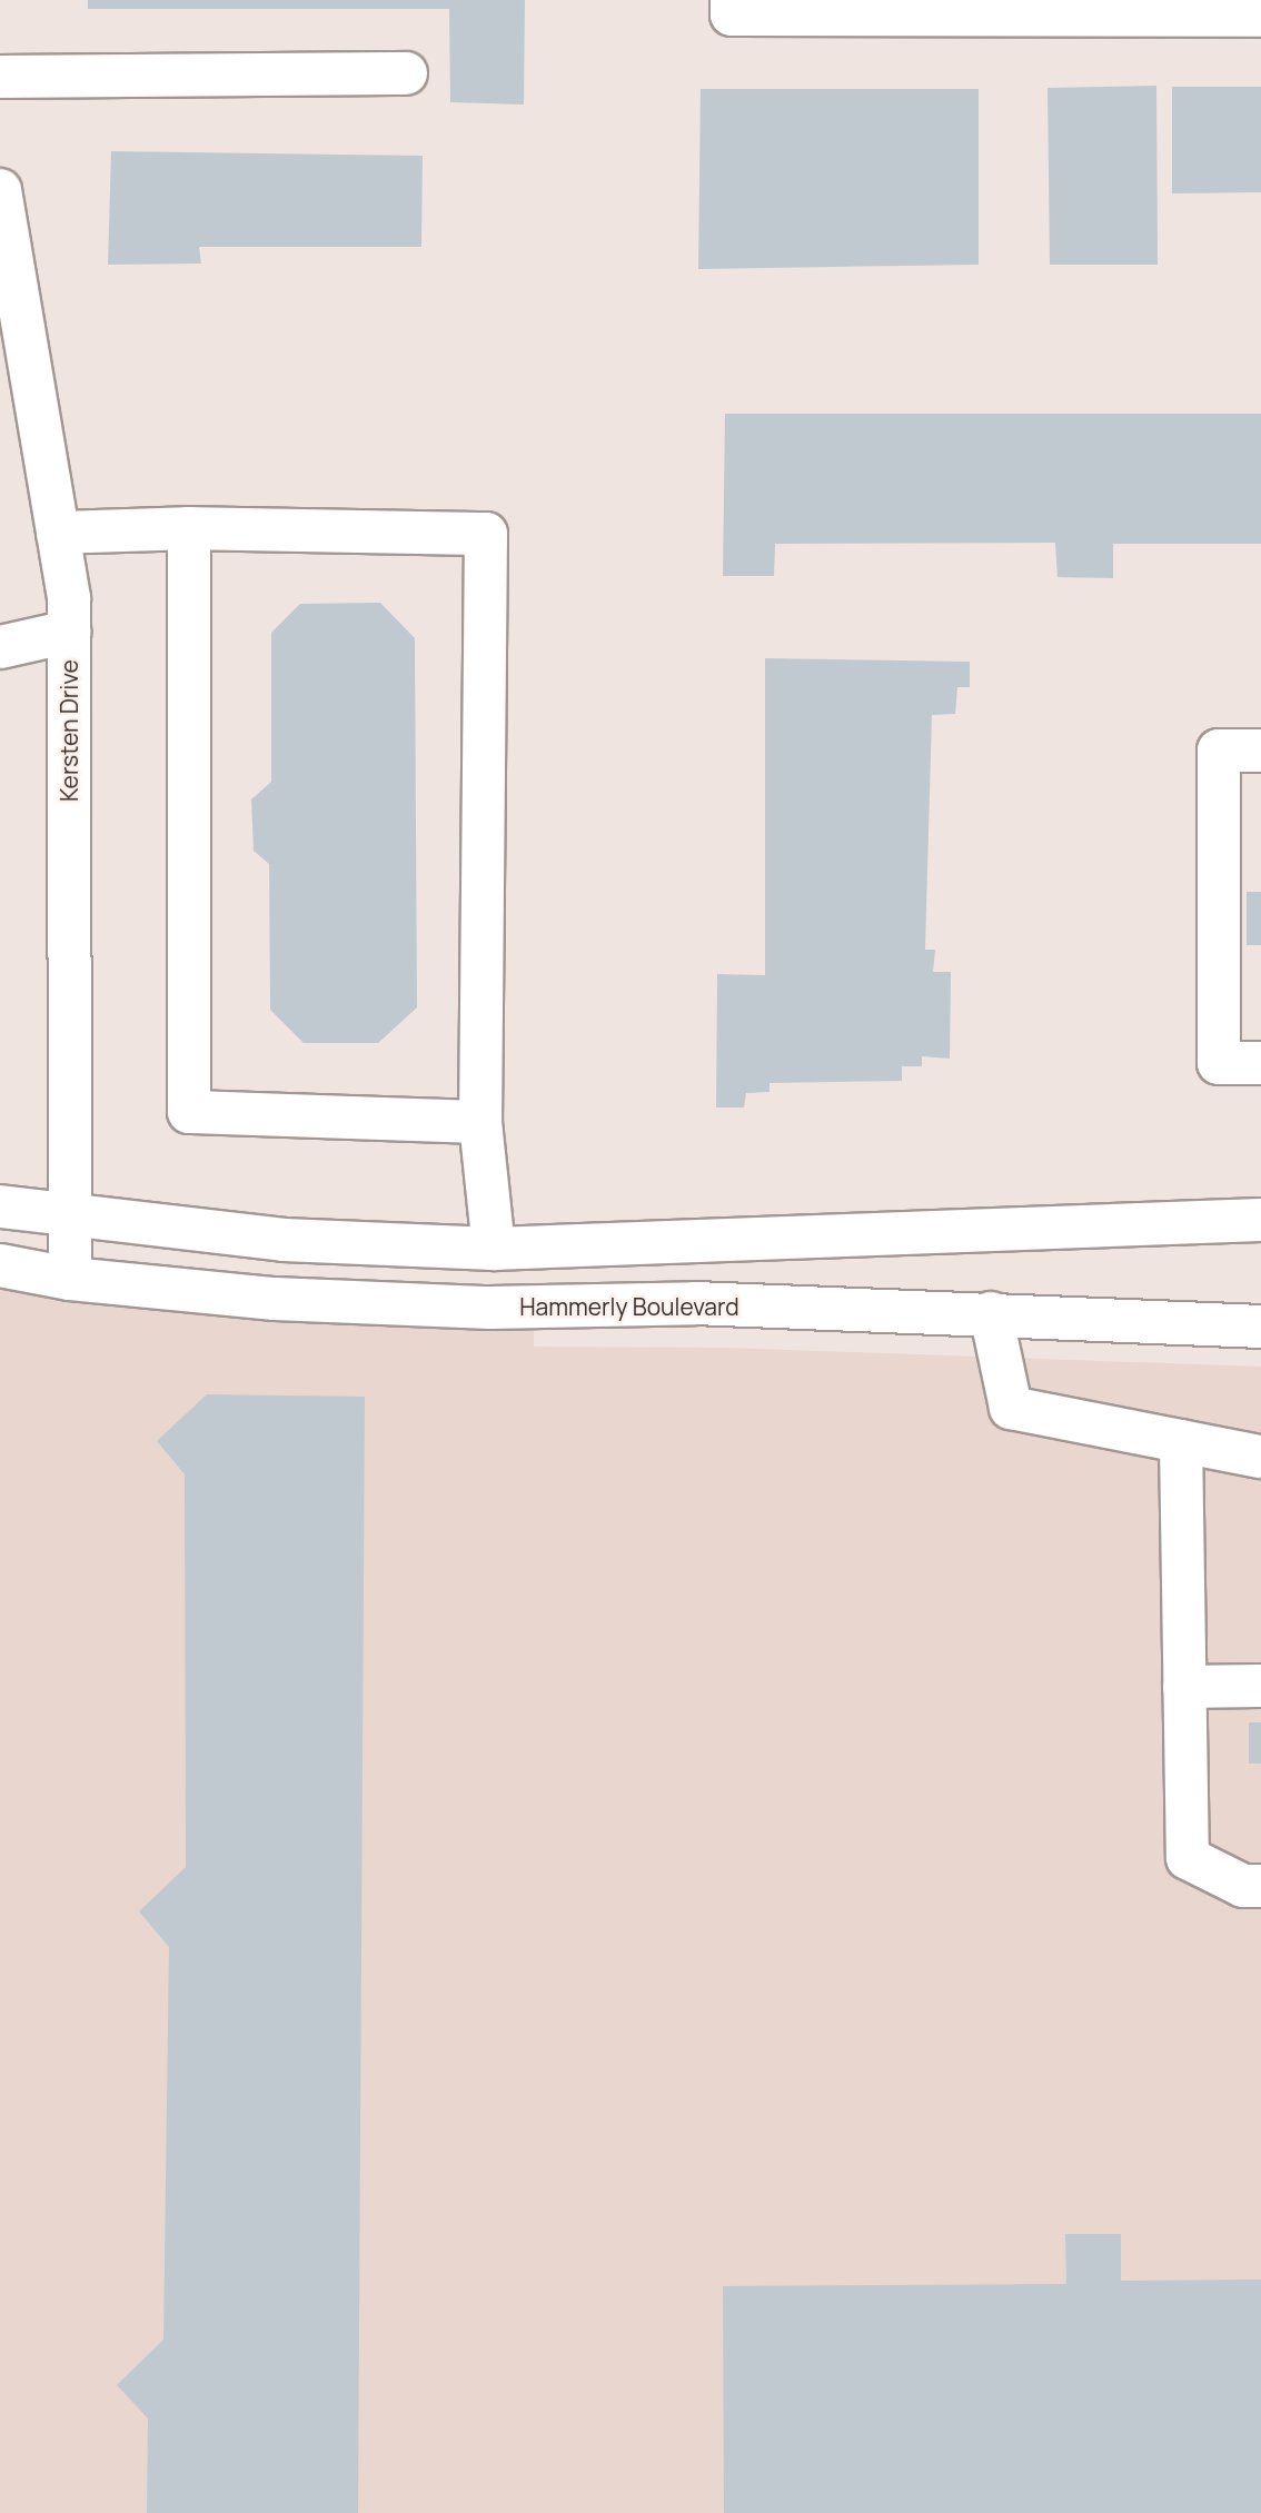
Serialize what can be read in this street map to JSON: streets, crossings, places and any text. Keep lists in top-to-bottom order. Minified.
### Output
{"streets":{"main road":["Kersten Drive","Hammerly Boulevard"]},"crossings":[["Kersten Drive","Hammerly Boulevard"]]}
